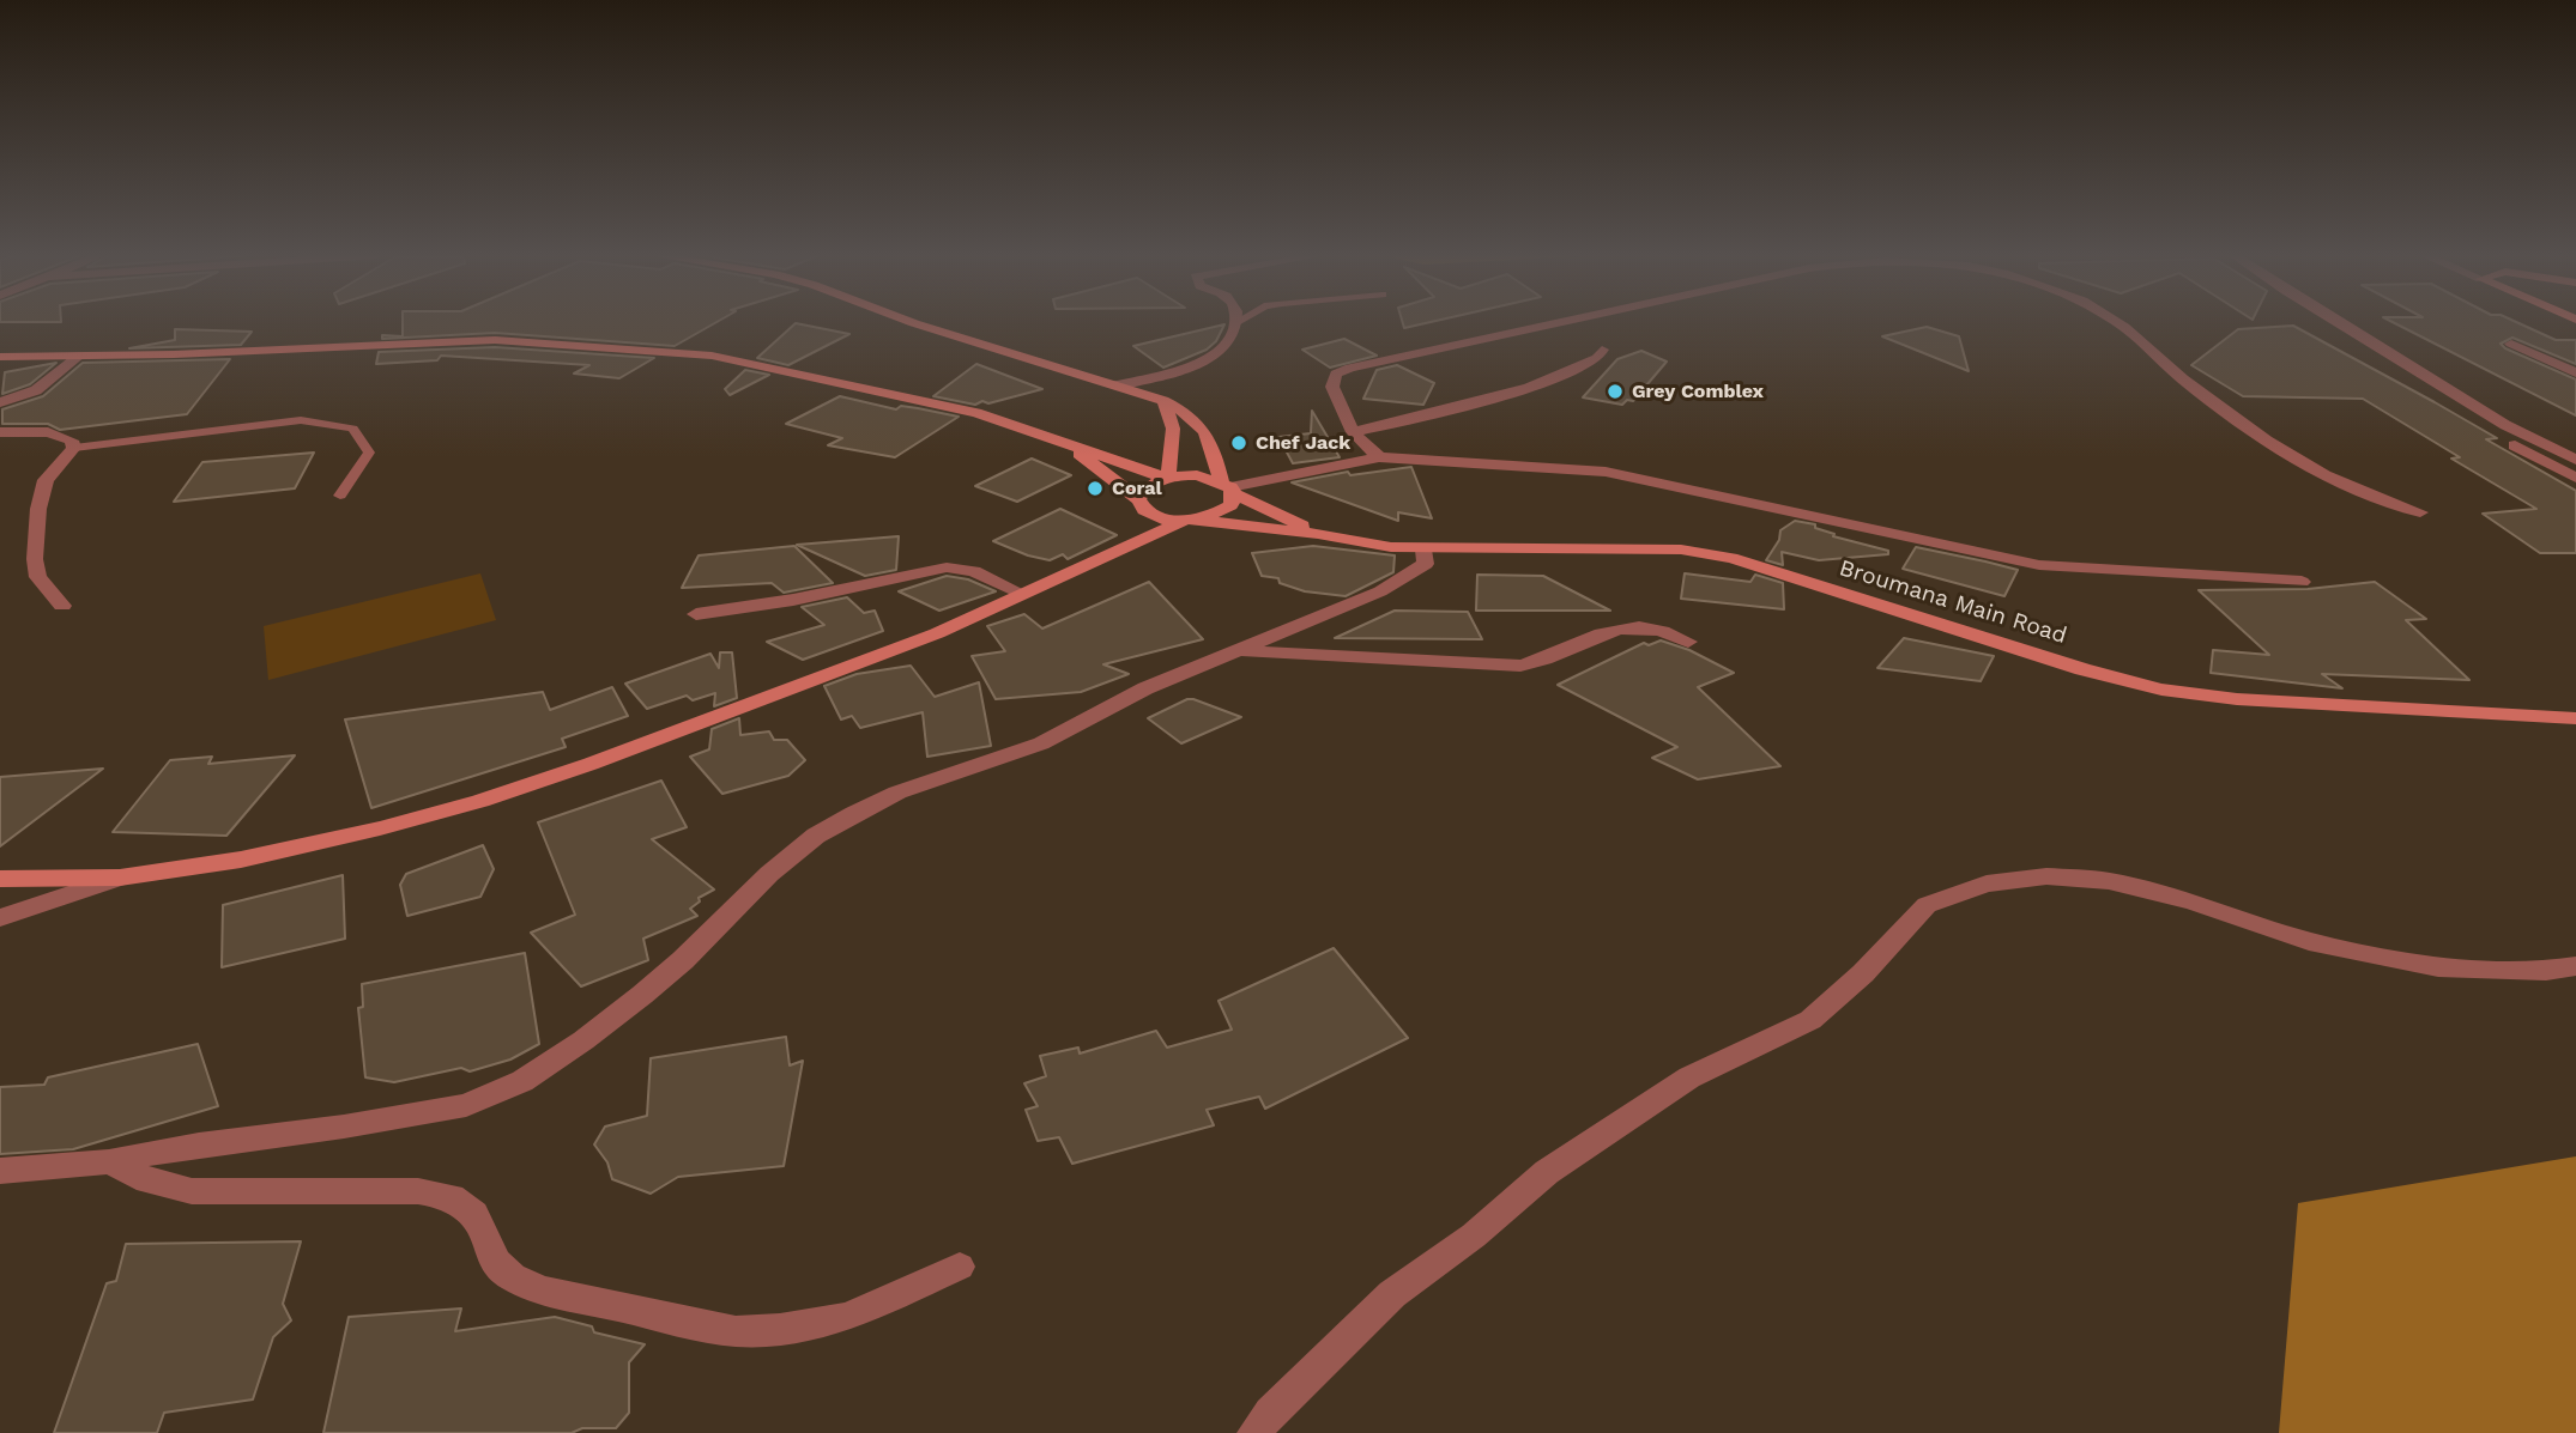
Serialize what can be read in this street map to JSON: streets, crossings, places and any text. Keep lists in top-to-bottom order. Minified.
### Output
{"streets":{"street":["Broumana Main Road"]},"places":["Grey Comblex","Chef Jack","Coral"]}
